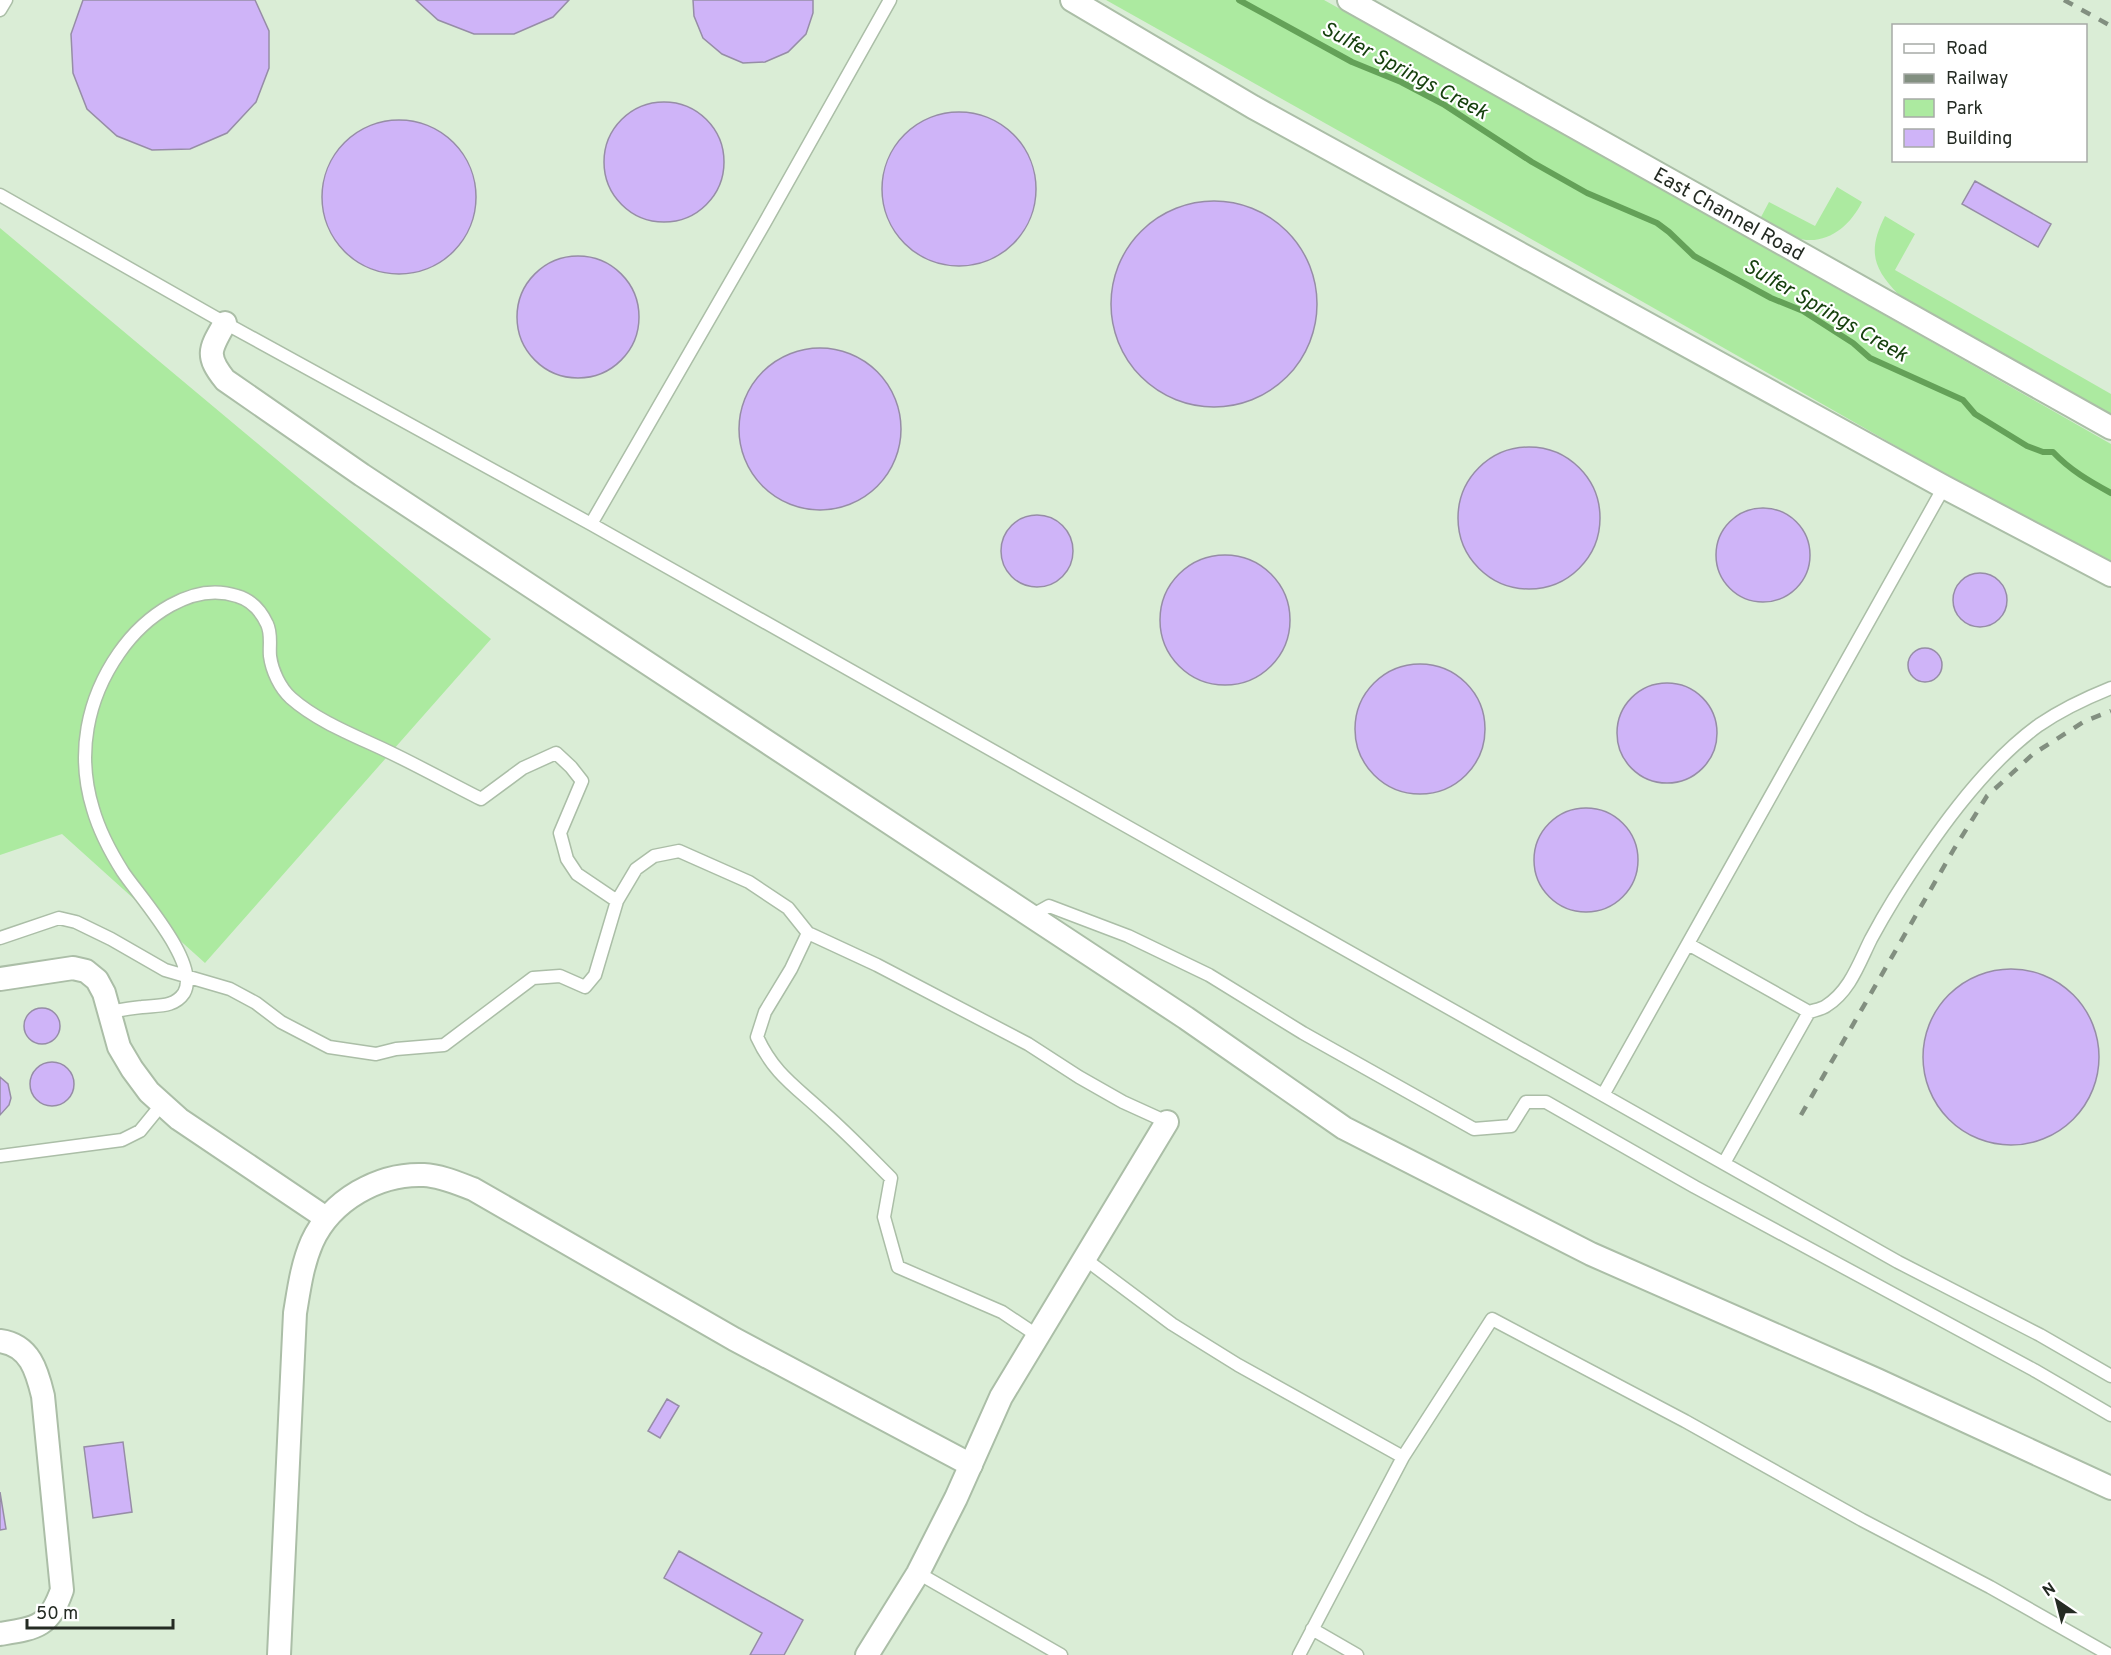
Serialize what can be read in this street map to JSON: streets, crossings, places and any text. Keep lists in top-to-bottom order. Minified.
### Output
{"streets":{"street":["East Channel Road"]},"water":["Sulfer Springs Creek"],"legend":["Road","Railway","Park","Building"],"scale_bar":"50 m","north":"top left"}
